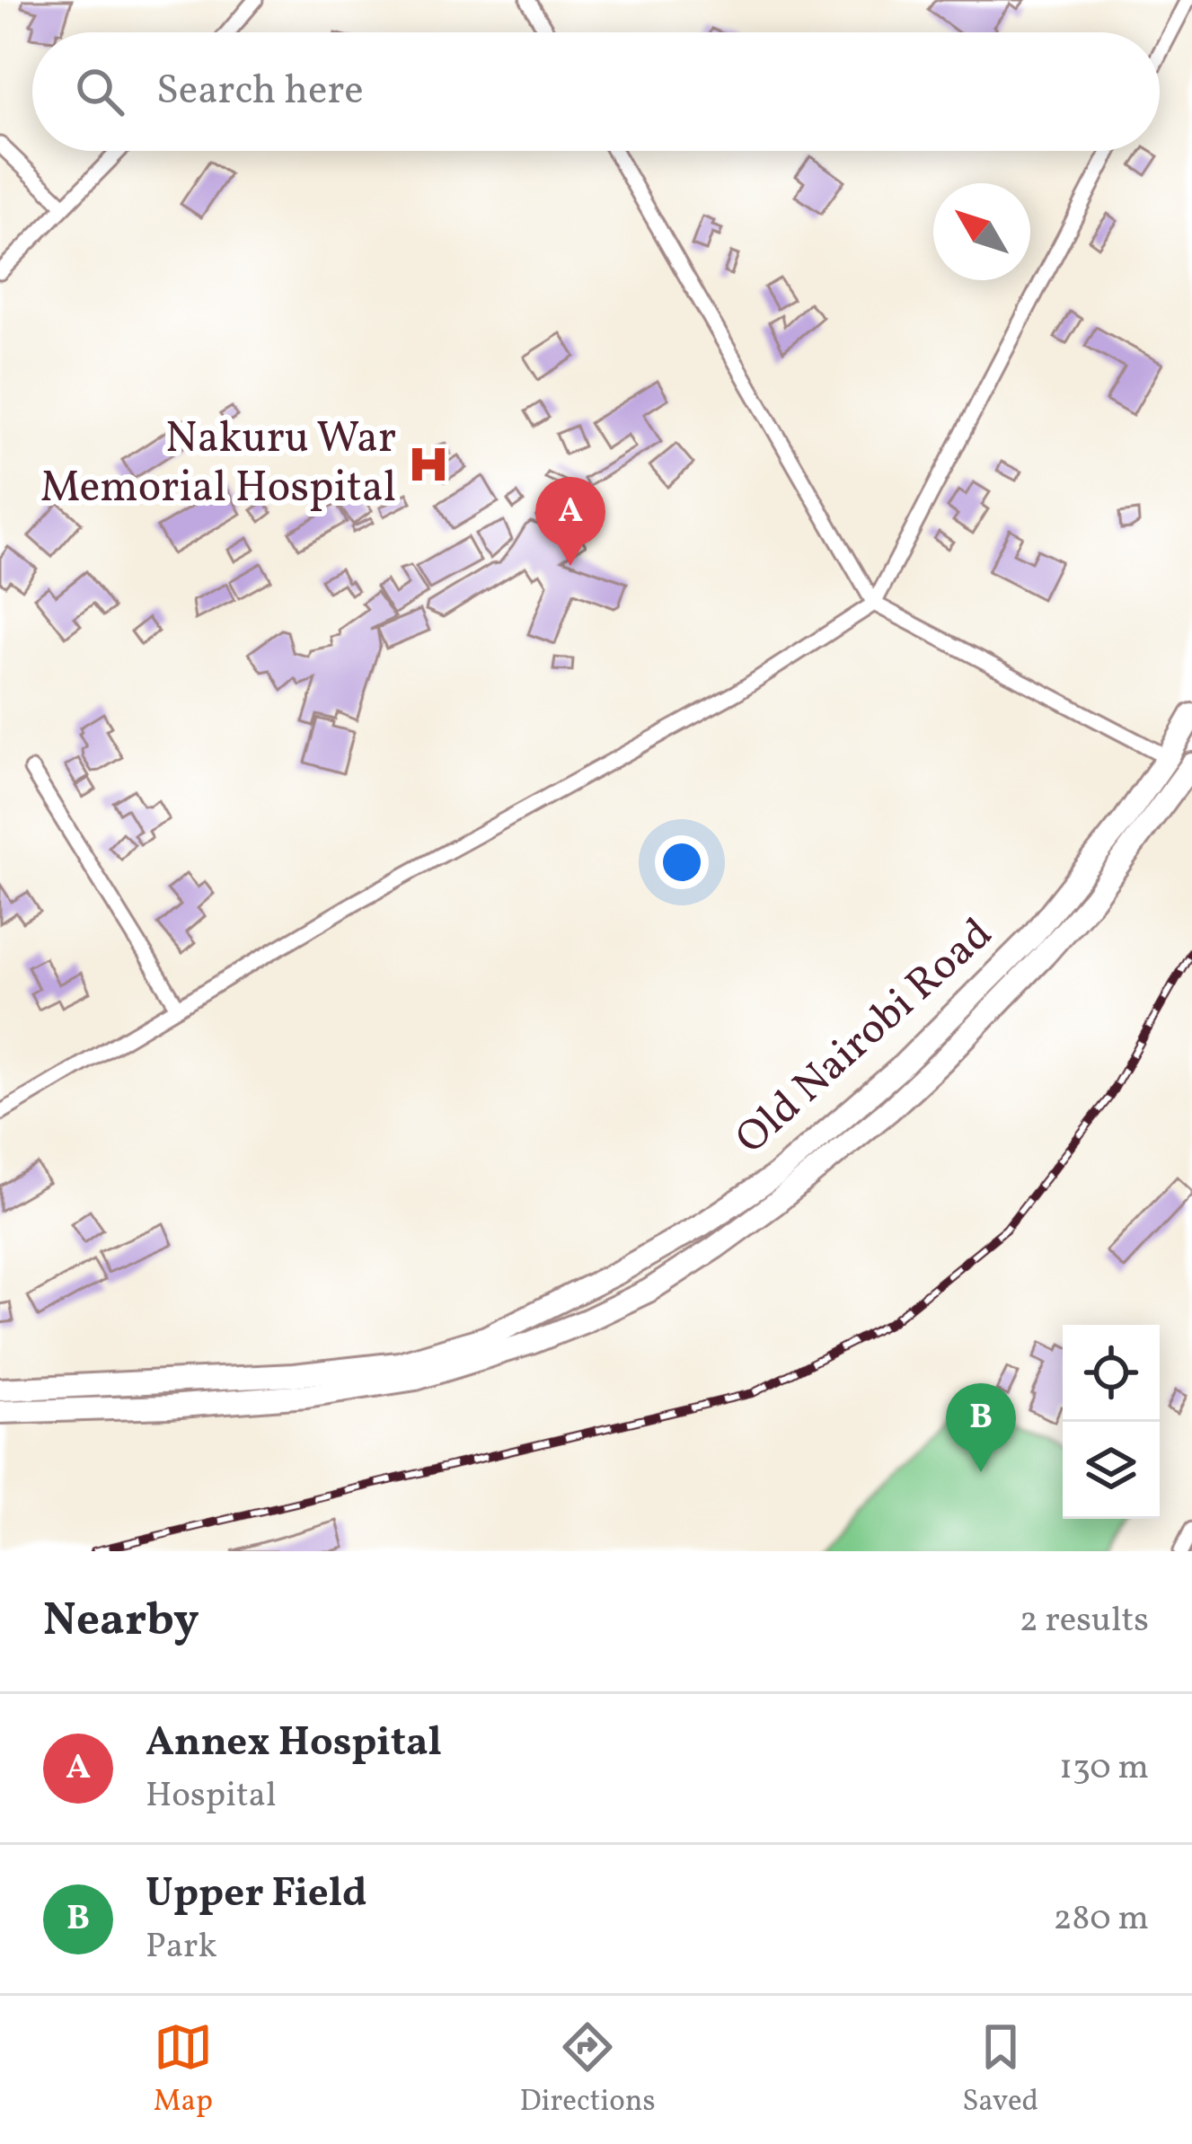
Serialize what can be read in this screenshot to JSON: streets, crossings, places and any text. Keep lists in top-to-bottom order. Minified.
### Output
{"streets":{"highway":["Old Nairobi Road"]},"places":{"hospital":["Nakuru War Memorial Hospital"]},"north":"top left","page":{"search":"Search here","pins":["A","B"],"heading":["Nearby","2 results"],"list":[{"mark":"A","name":"Annex Hospital","note":"Hospital","value":"130 m"},{"mark":"B","name":"Upper Field","note":"Park","value":"280 m"}],"nav":["Map","Directions","Saved"]}}
